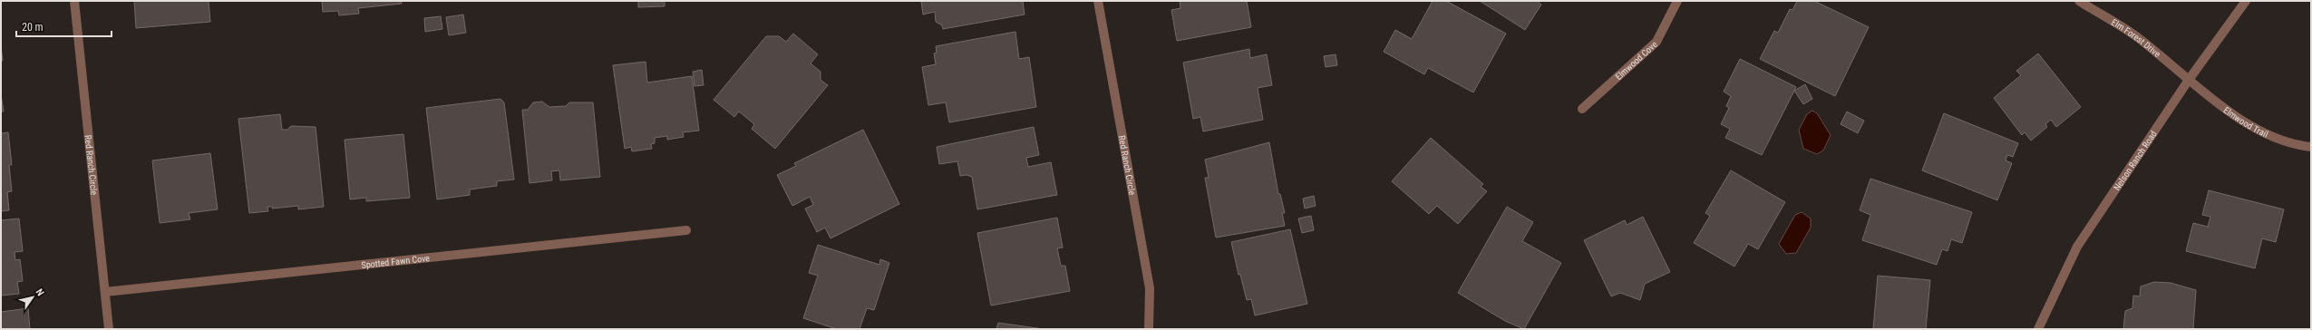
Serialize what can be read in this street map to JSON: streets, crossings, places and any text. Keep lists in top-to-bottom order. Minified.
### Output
{"streets":{"street":["Elm Forest Drive","Elmwood Cove","Elmwood Trail","Nelson Ranch Road","Red Ranch Circle","Spotted Fawn Cove"]},"crossings":[["Elm Forest Drive","Elmwood Trail"],["Elm Forest Drive","Nelson Ranch Road"],["Elmwood Trail","Nelson Ranch Road"],["Red Ranch Circle","Spotted Fawn Cove"]],"scale_bar":"20 m","north":"top right"}
